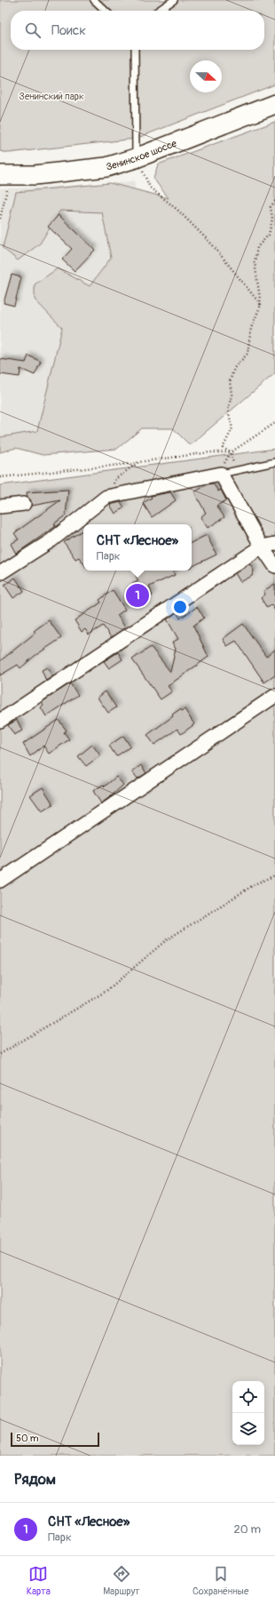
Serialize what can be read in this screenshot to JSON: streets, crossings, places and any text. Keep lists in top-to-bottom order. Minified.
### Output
{"streets":{"main road":["Зенинское шоссе"]},"parks":["Зенинский парк"],"scale_bar":"50 m","north":"right","page":{"search":"Поиск","popup":["СНТ «Лесное»","Парк"],"pins":"1","scale":"50 m","heading":"Рядом","list":[{"mark":"1","name":"СНТ «Лесное»","note":"Парк","value":"20 m"}],"nav":["Карта","Маршрут","Сохранённые"]}}
